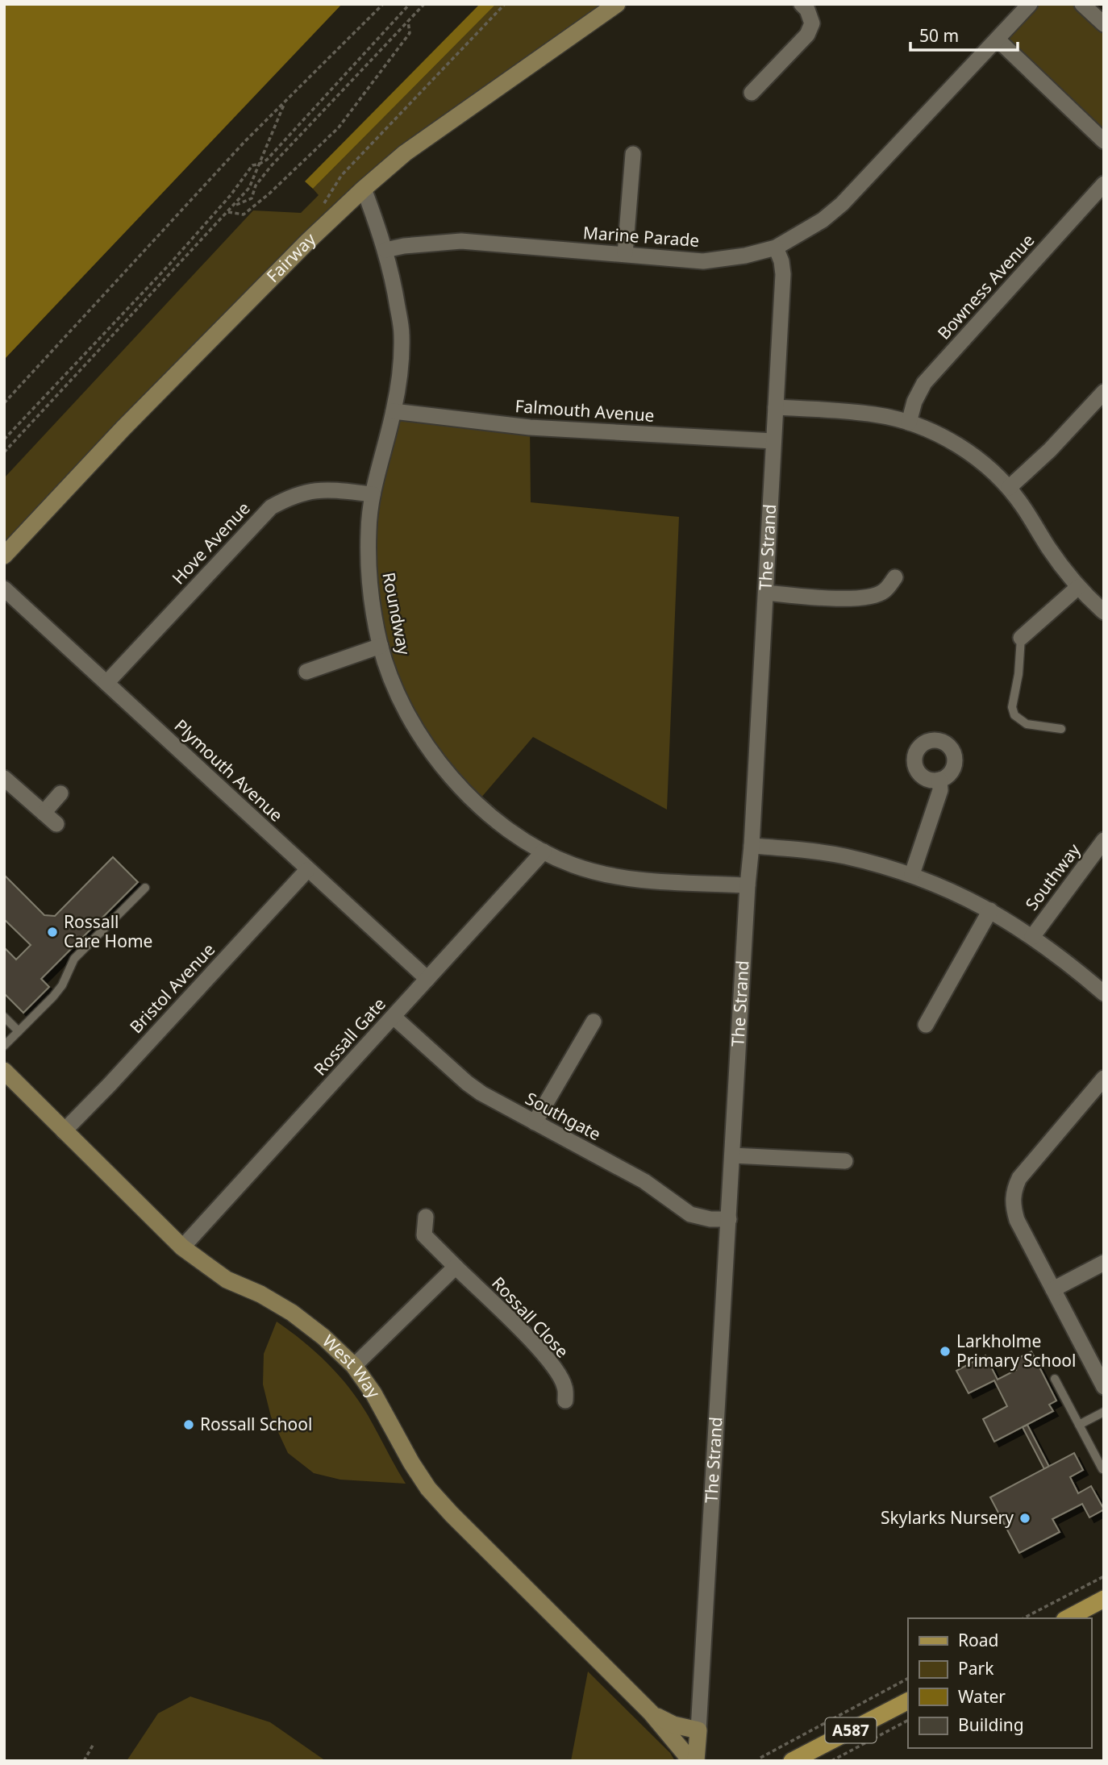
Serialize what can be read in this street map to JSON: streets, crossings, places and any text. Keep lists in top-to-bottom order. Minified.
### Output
{"streets":{"main road":["A587"],"street":["Marine Parade","Fairway","Bowness Avenue","Falmouth Avenue","Hove Avenue","The Strand","Roundway","Plymouth Avenue","Southway","Bristol Avenue","Rossall Gate","Southgate","Rossall Close","West Way"]},"crossings":[["Marine Parade","The Strand"],["Marine Parade","Roundway"],["Fairway","Roundway"],["Falmouth Avenue","The Strand"],["Falmouth Avenue","Roundway"],["Hove Avenue","Roundway"],["Hove Avenue","Plymouth Avenue"],["The Strand","Roundway"],["The Strand","Southgate"],["The Strand","West Way"],["Roundway","Rossall Gate"],["Plymouth Avenue","Bristol Avenue"],["Plymouth Avenue","Rossall Gate"],["Bristol Avenue","West Way"],["Rossall Gate","Southgate"],["Rossall Gate","West Way"]],"places":["Rossall Care Home","Larkholme Primary School","Rossall School","Skylarks Nursery"],"legend":["Road","Park","Water","Building"],"scale_bar":"50 m"}
